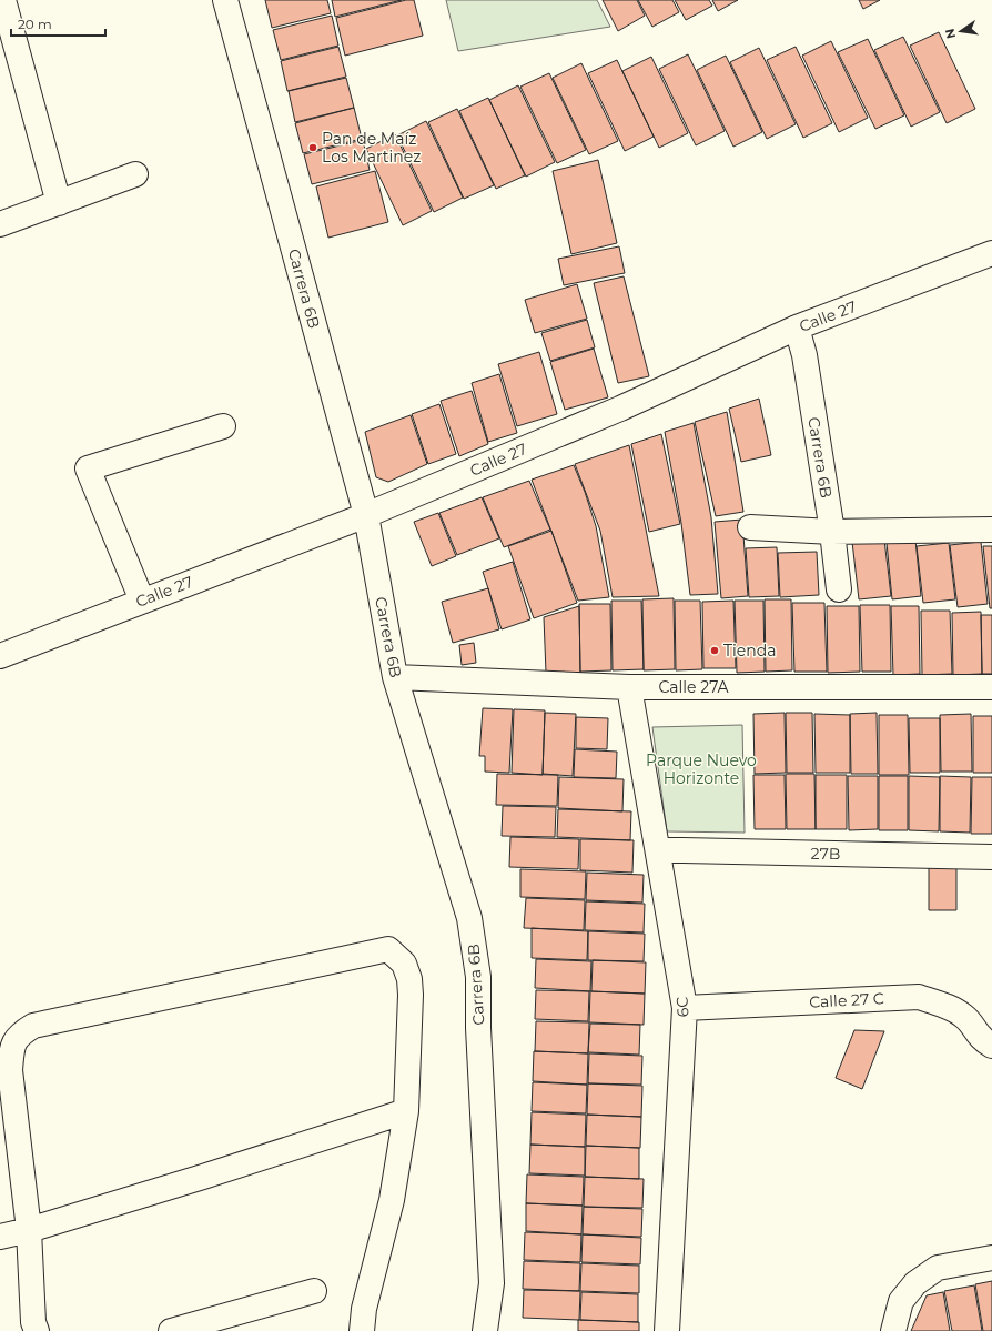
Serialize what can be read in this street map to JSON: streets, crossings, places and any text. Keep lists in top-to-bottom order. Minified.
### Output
{"streets":{"street":["Carrera 6B","Calle 27","Calle 27A","27B","Calle 27 C","6C"]},"crossings":[["Carrera 6B","Calle 27"],["Carrera 6B","Calle 27A"],["Calle 27A","6C"],["27B","6C"],["Calle 27 C","6C"]],"parks":["Parque Nuevo Horizonte"],"places":["Pan de Maíz Los Martinez","Tienda"],"scale_bar":"20 m","north":"left"}
